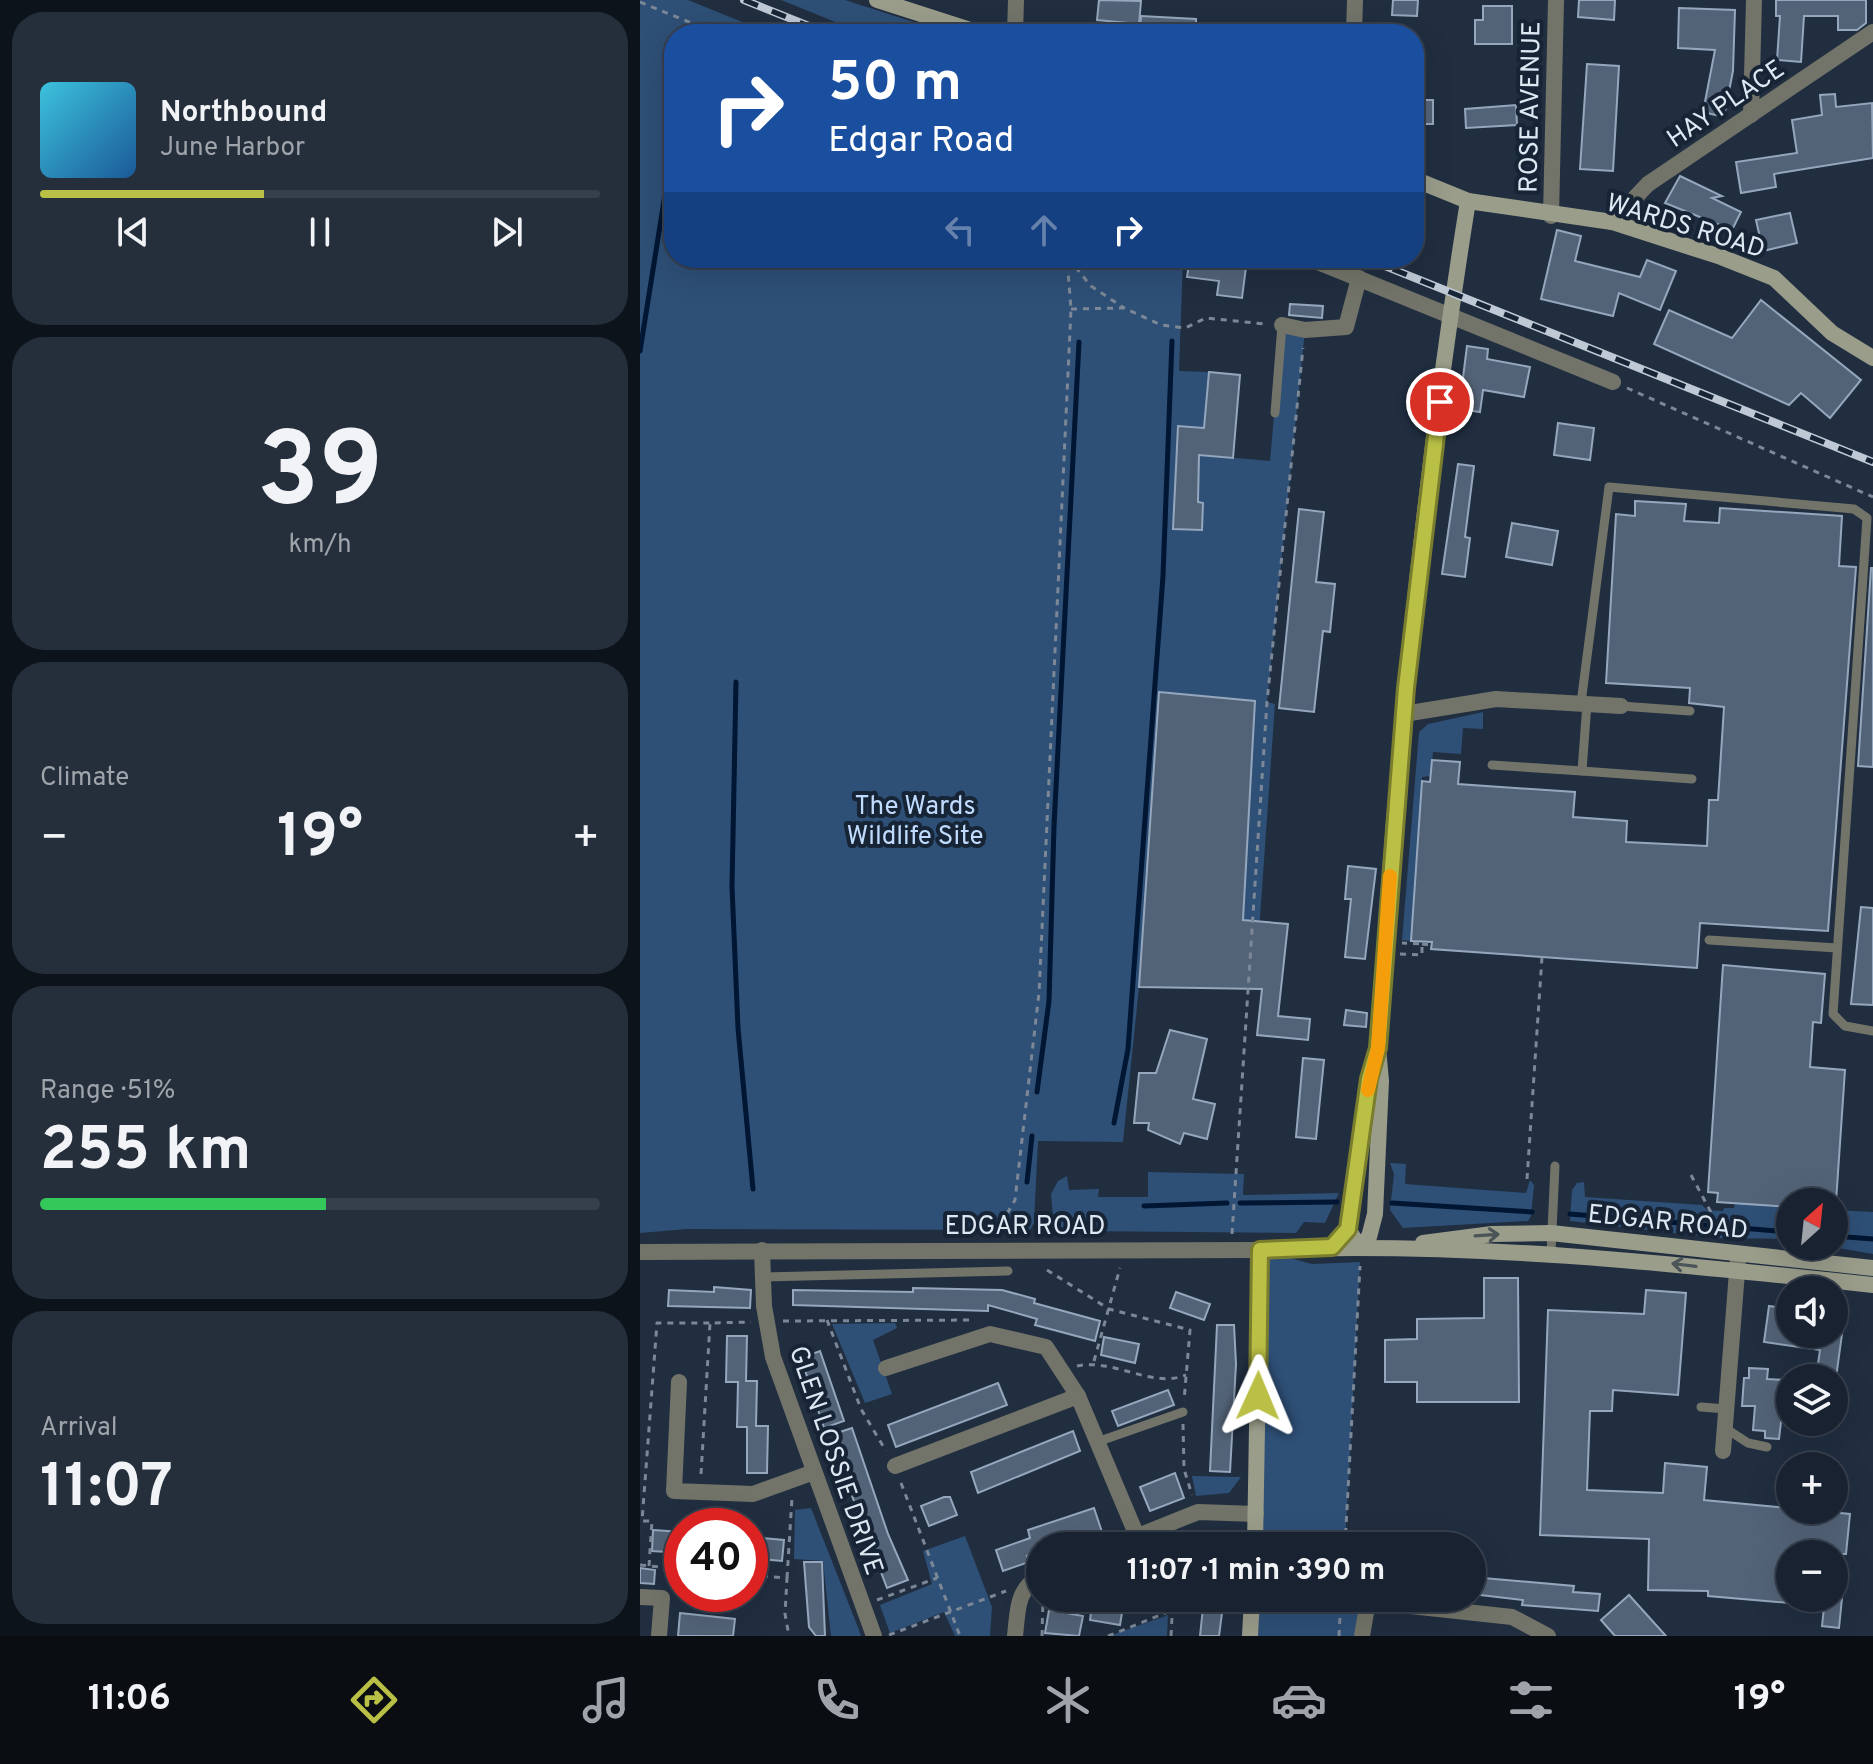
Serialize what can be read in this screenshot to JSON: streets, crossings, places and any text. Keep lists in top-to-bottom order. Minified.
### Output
{"streets":{"street":["HAY PLACE","ROSE AVENUE","WARDS ROAD","EDGAR ROAD","GLEN LOSSIE DRIVE"]},"crossings":[["HAY PLACE","WARDS ROAD"],["ROSE AVENUE","WARDS ROAD"],["EDGAR ROAD","GLEN LOSSIE DRIVE"]],"parks":["The Wards Wildlife Site"],"north":"top right","page":{"turn":["50 m","Edgar Road"],"song":["Northbound","June Harbor"],"tile":[["39","km/h"],"Climate",["Range · 51%","255 km"],["Arrival","11:07"]],"heat":["−","19°","+"],"map_buttons":["+","−"],"limit":"40","trip":"11:07 · 1 min · 390 m","tabs":["11:06","19°"]}}
